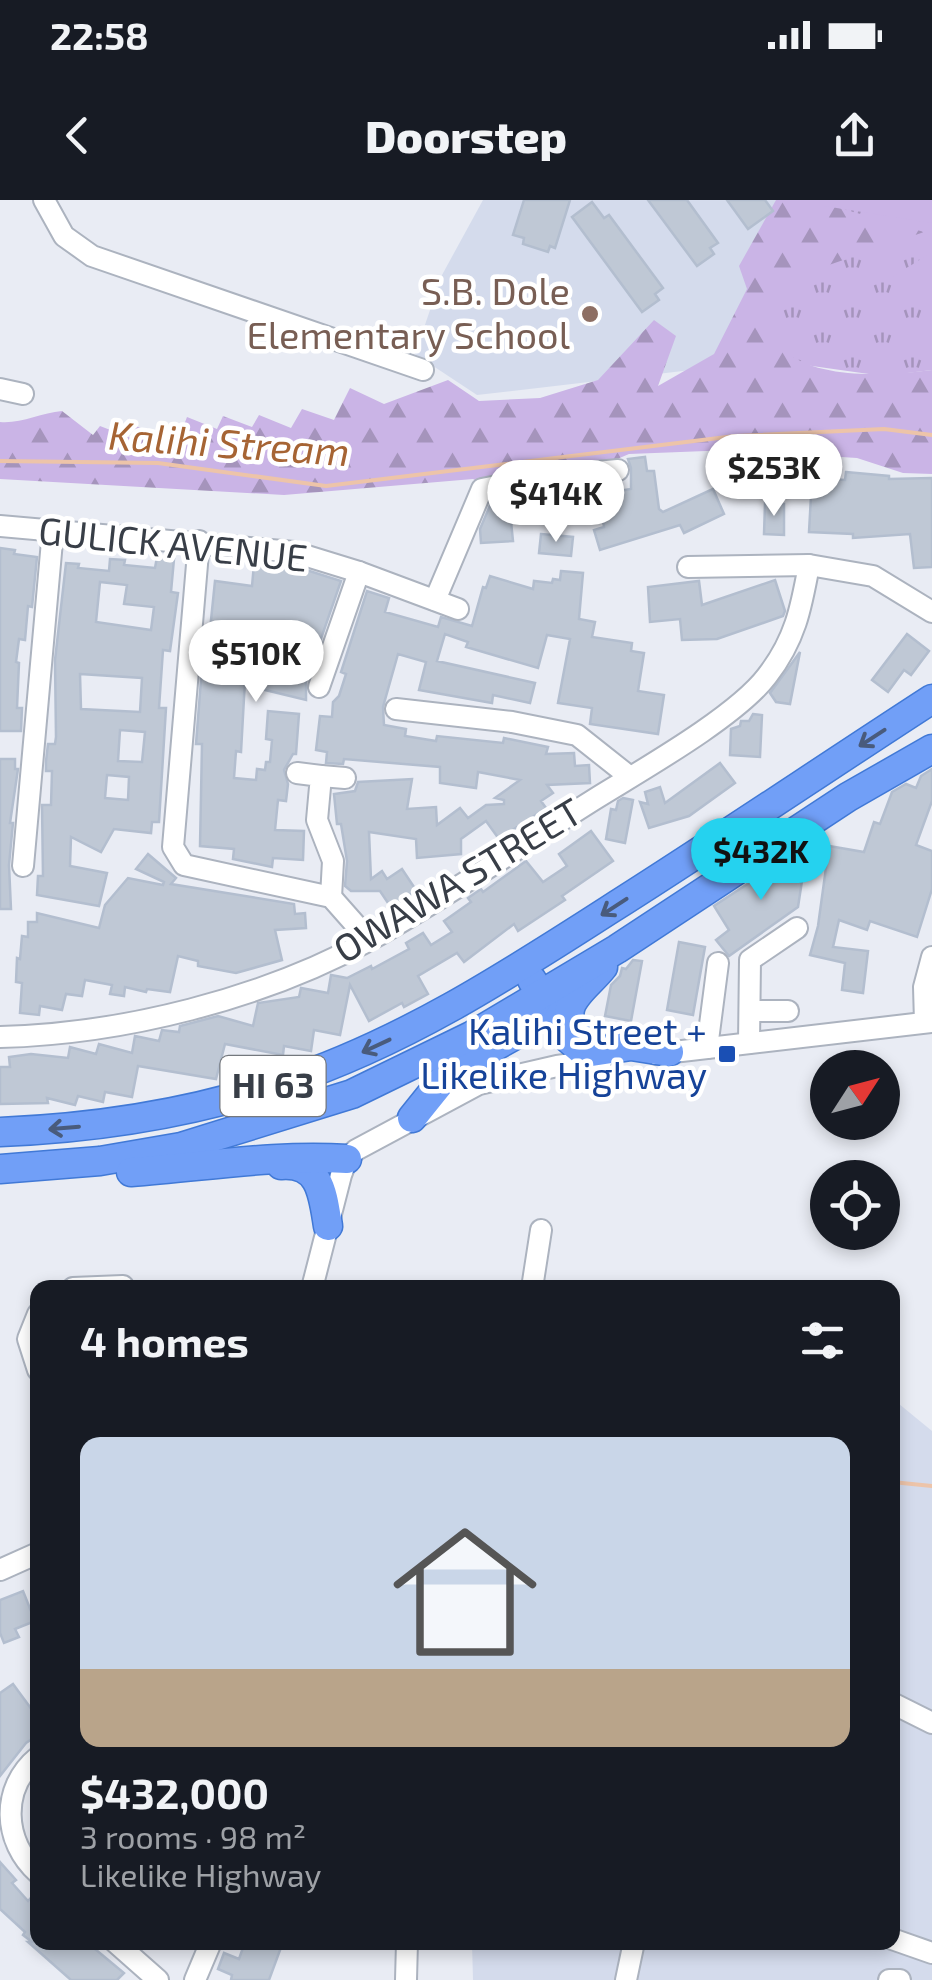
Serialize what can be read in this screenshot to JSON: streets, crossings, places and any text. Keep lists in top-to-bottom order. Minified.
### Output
{"streets":{"highway":["HI 63"],"street":["GULICK AVENUE","OWAWA STREET"]},"water":["Kalihi Stream"],"places":{"other":["S.B. Dole Elementary School"],"transit":["Kalihi Street + Likelike Highway"]},"north":"top right","page":{"status":"22:58","header":"Doorstep","price":["$253K","$414K","$510K","$432K"],"heading":"4 homes","list":[{"name":"$432,000","note":"3 rooms · 98 m² · Likelike Highway"}]}}
